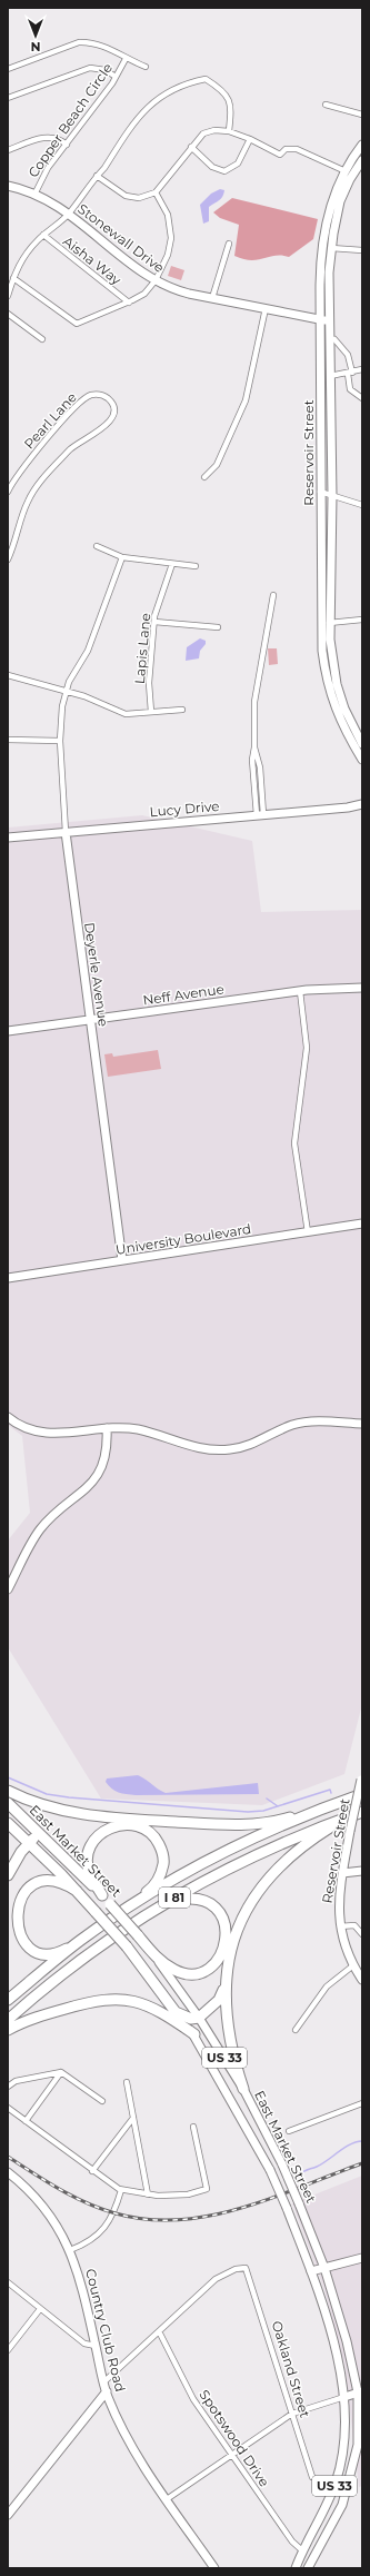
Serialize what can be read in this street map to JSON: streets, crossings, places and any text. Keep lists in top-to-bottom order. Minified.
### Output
{"streets":{"highway":["East Market Street","I 81","US 33"],"main road":["Stonewall Drive","Reservoir Street","Lucy Drive","Deyerle Avenue","Neff Avenue","University Boulevard","Country Club Road"],"street":["Copper Beach Circle","Aisha Way","Pearl Lane","Lapis Lane","Oakland Street","Spotswood Drive"]},"crossings":[["Copper Beach Circle","Stonewall Drive"],["Stonewall Drive","Reservoir Street"],["Lucy Drive","Deyerle Avenue"],["Deyerle Avenue","Neff Avenue"],["Deyerle Avenue","University Boulevard"],["East Market Street","Spotswood Drive"],["Oakland Street","Spotswood Drive"]],"north":"bottom"}
